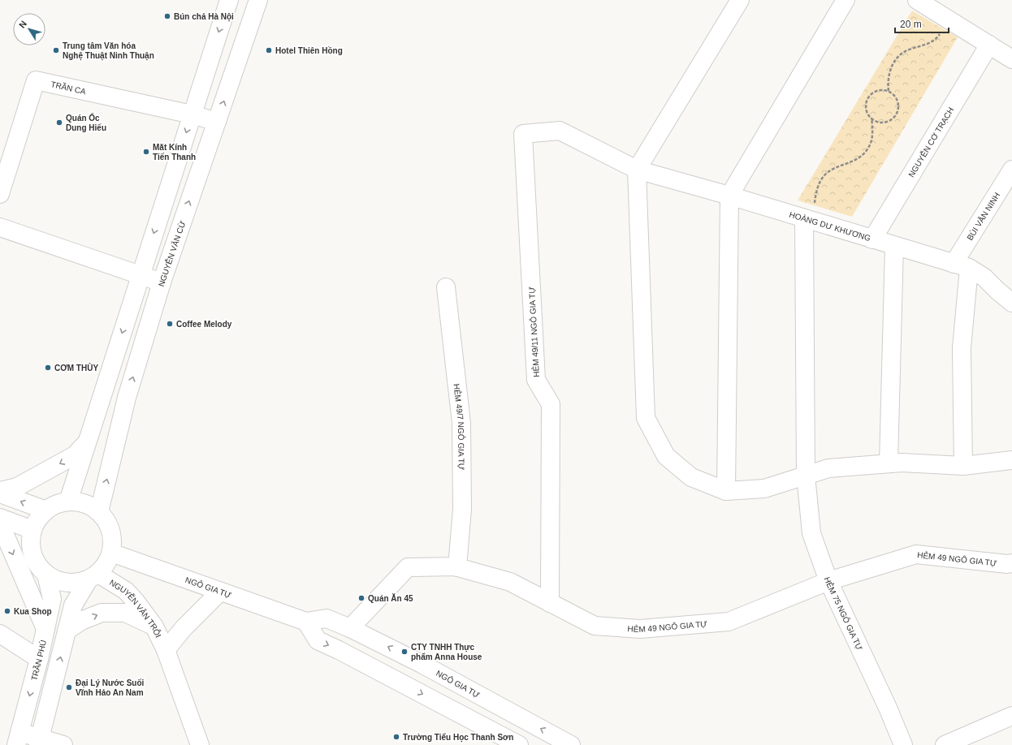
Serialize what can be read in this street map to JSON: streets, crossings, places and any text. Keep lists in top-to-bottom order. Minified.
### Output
{"streets":{"street":["TRẦN CA","NGUYỄN CƠ TRẠCH","BÙI VĂN NINH","HOÀNG DƯ KHƯƠNG","NGUYỄN VĂN CỪ","HẺM 49/11 NGÔ GIA TỰ","HẺM 49/7 NGÔ GIA TỰ","HẺM 49 NGÔ GIA TỰ","NGÔ GIA TỰ","NGUYỄN VĂN TRỖI","HẺM 75 NGÔ GIA TỰ","TRẦN PHÚ"]},"crossings":[["TRẦN CA","NGUYỄN VĂN CỪ"],["NGUYỄN CƠ TRẠCH","HOÀNG DƯ KHƯƠNG"],["BÙI VĂN NINH","HOÀNG DƯ KHƯƠNG"],["HOÀNG DƯ KHƯƠNG","HẺM 49/11 NGÔ GIA TỰ"],["HOÀNG DƯ KHƯƠNG","HẺM 75 NGÔ GIA TỰ"],["NGUYỄN VĂN CỪ","NGÔ GIA TỰ"],["NGUYỄN VĂN CỪ","NGUYỄN VĂN TRỖI"],["NGUYỄN VĂN CỪ","TRẦN PHÚ"],["HẺM 49/11 NGÔ GIA TỰ","HẺM 49 NGÔ GIA TỰ"],["HẺM 49/7 NGÔ GIA TỰ","HẺM 49 NGÔ GIA TỰ"],["HẺM 49 NGÔ GIA TỰ","NGÔ GIA TỰ"],["HẺM 49 NGÔ GIA TỰ","HẺM 75 NGÔ GIA TỰ"],["NGÔ GIA TỰ","NGUYỄN VĂN TRỖI"],["NGÔ GIA TỰ","TRẦN PHÚ"],["NGUYỄN VĂN TRỖI","TRẦN PHÚ"]],"places":["Bún chả Hà Nội","Trung tâm Văn hóa Nghệ Thuật Ninh Thuận","Hotel Thiên Hồng","Quán Ốc Dung Hiếu","Măt Kính Tiến Thanh","Coffee Melody","CƠM THÙY","Quán Ăn 45","Kua Shop","CTY TNHH Thực phẩm Anna House","Đại Lý Nước Suối Vĩnh Hảo An Nam","Trường Tiểu Học Thanh Sơn"],"scale_bar":"20 m","north":"top left"}
